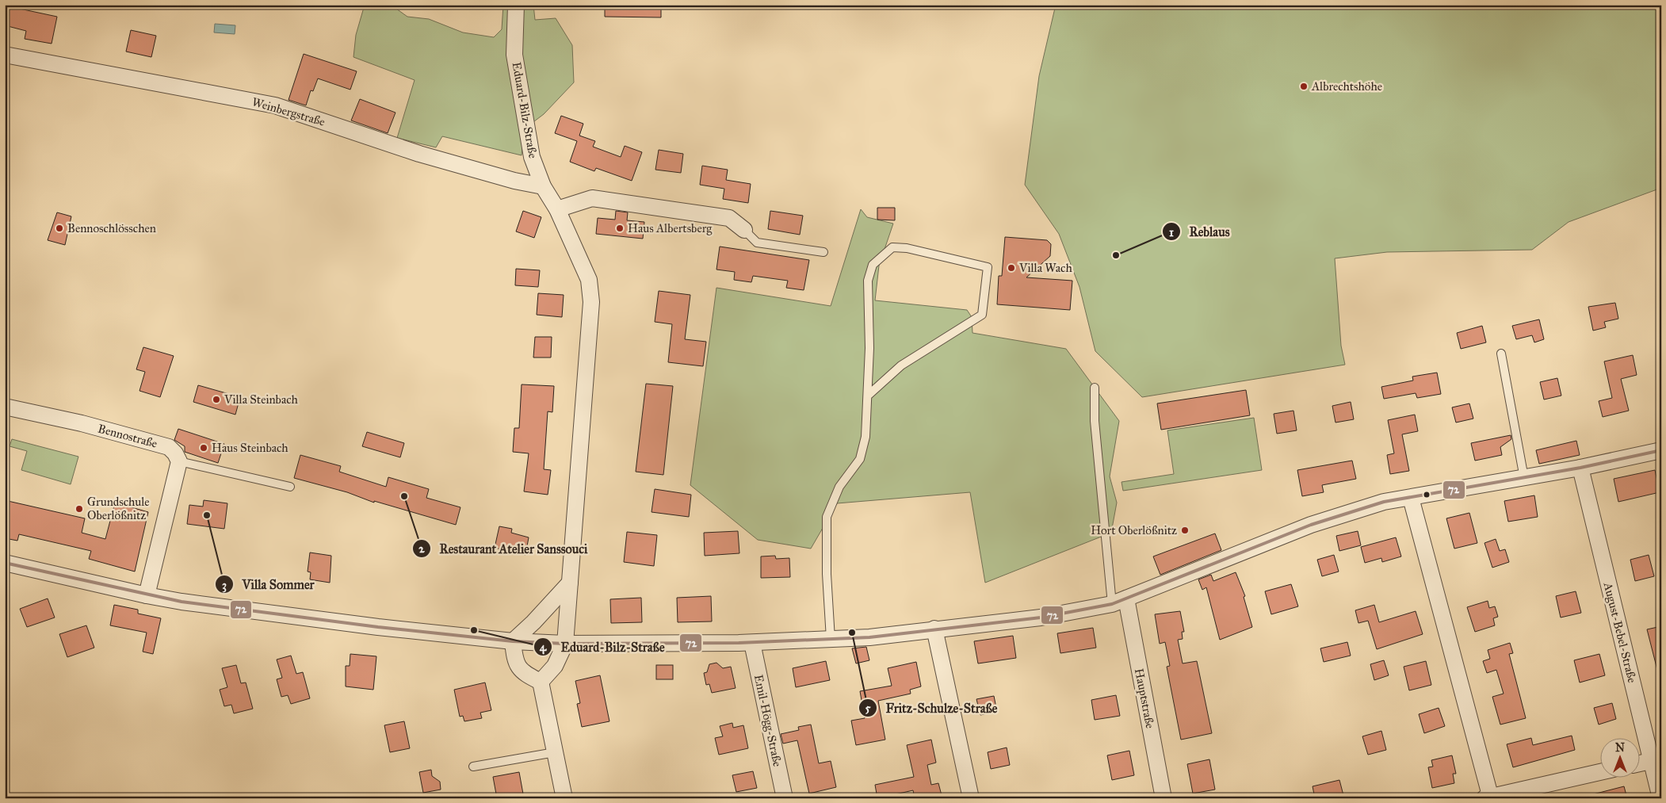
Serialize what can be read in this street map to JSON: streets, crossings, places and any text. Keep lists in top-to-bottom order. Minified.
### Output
{"streets":{"street":["Eduard-Bilz-Straße","Weinbergstraße","Bennostraße","August-Bebel-Straße","Hauptstraße","Emil-Högg-Straße"]},"crossings":[["Eduard-Bilz-Straße","Weinbergstraße"]],"places":["Albrechtshöhe","Bennoschlösschen","Haus Albertsberg","Reblaus","Villa Wach","Villa Steinbach","Haus Steinbach","Restaurant Atelier Sanssouci","Grundschule Oberlößnitz","Villa Sommer","Hort Oberlößnitz","Eduard-Bilz-Straße","Fritz-Schulze-Straße"],"lines":["transit line 72"],"north":"top"}
